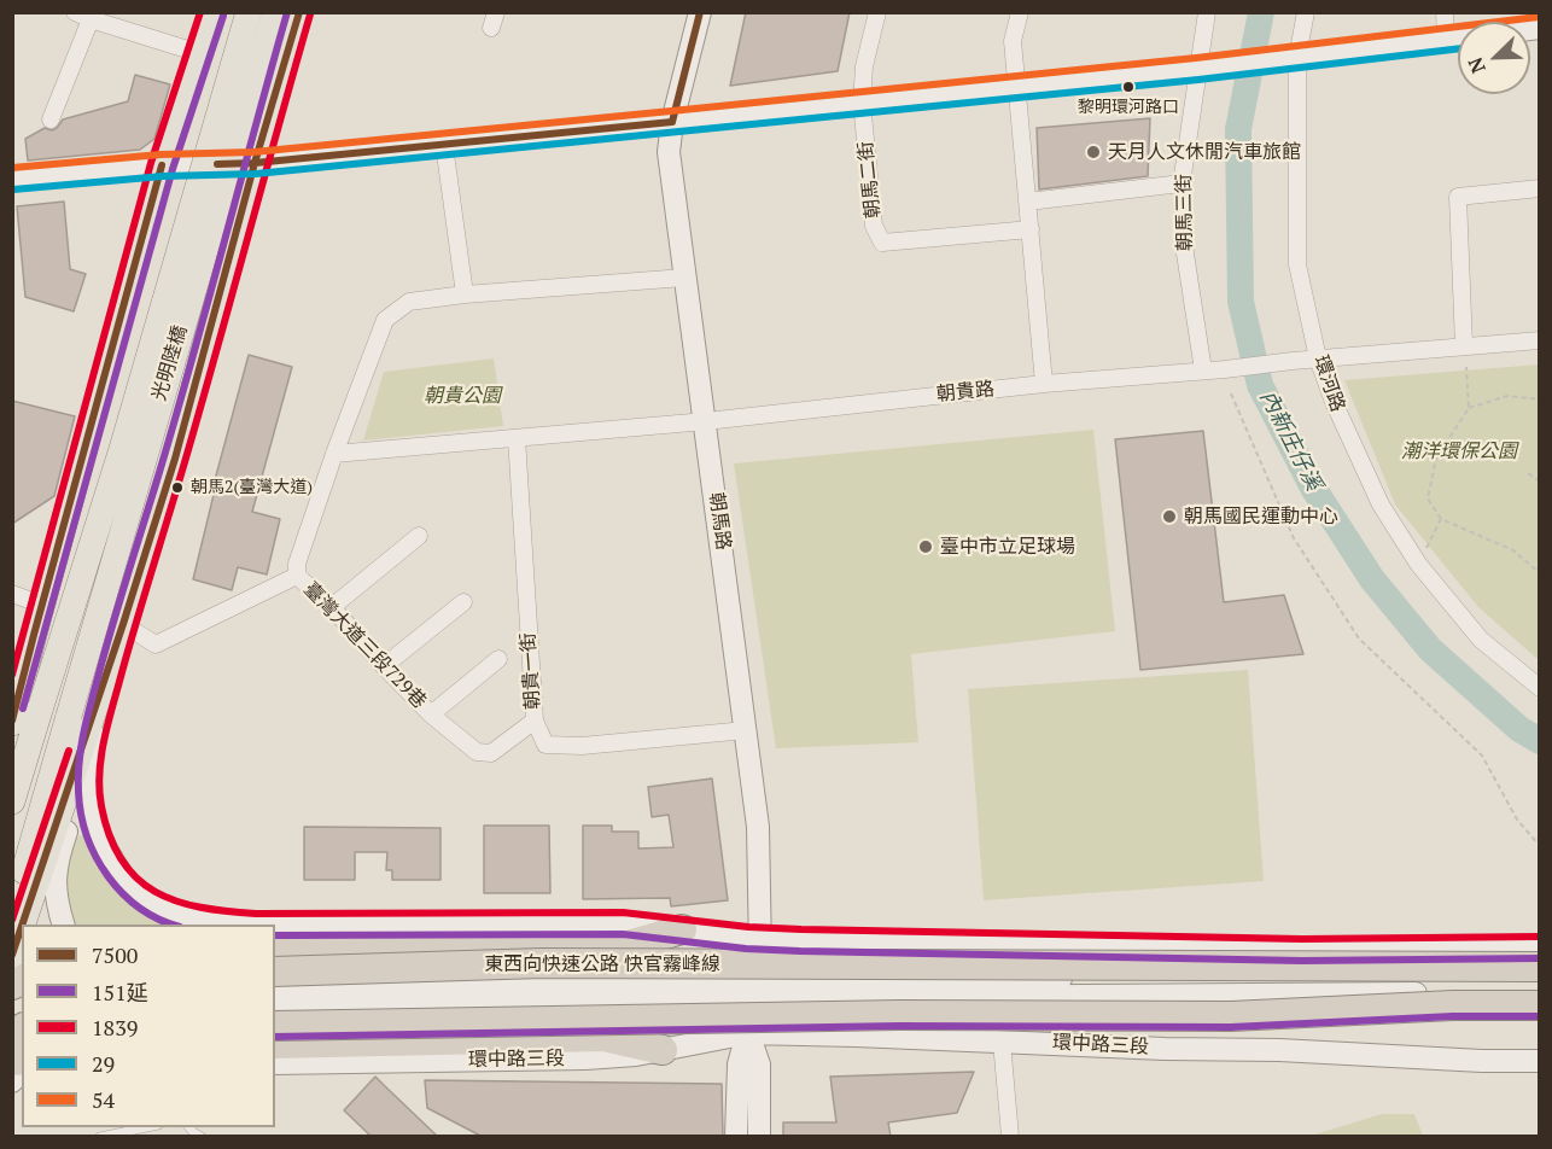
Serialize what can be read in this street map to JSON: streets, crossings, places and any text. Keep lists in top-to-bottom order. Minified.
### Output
{"streets":{"highway":["東西向快速公路 快官霧峰線"],"main road":["光明陸橋"],"street":["朝馬二街","朝馬三街","環河路","朝貴路","朝馬路","臺灣大道三段729巷","朝貴一街","環中路三段"]},"crossings":[["朝馬三街","朝貴路"],["環河路","朝貴路"],["朝貴路","朝馬路"],["朝馬路","朝貴一街"],["朝馬路","環中路三段"],["臺灣大道三段729巷","朝貴一街"]],"water":["內新庄仔溪"],"parks":["朝貴公園","潮洋環保公園"],"places":["黎明環河路口","天月人文休閒汽車旅館","朝馬2(臺灣大道)","朝馬國民運動中心","臺中市立足球場"],"lines":["transit line 7500","transit line 151延","transit line 1839","transit line 54","transit line 29"],"legend":["7500","151延","1839","29","54"],"north":"bottom left"}
